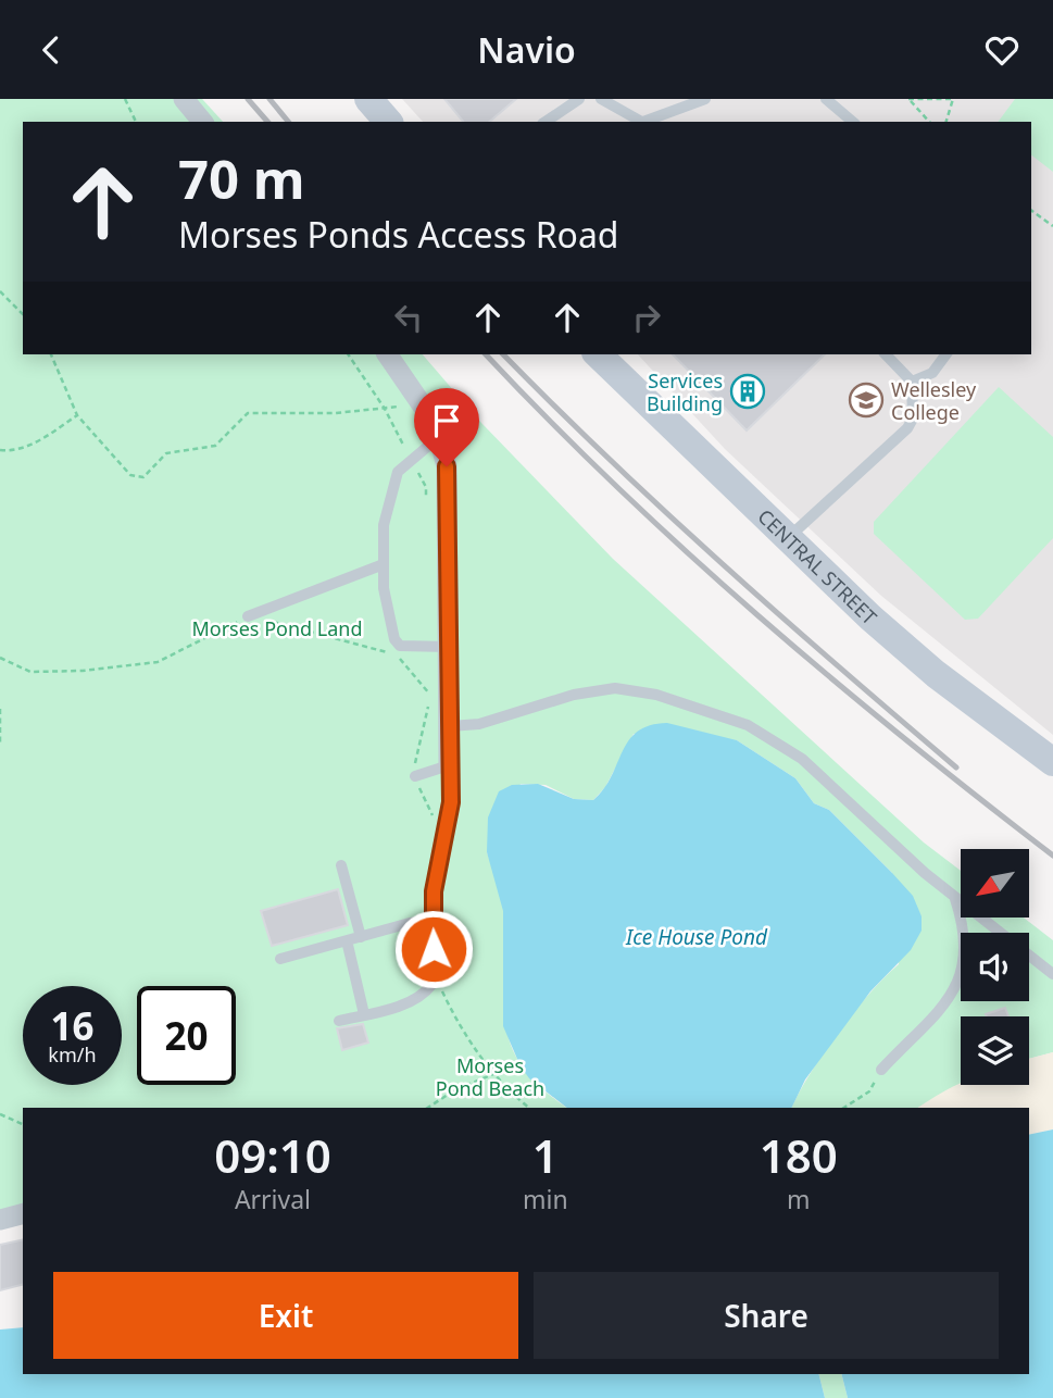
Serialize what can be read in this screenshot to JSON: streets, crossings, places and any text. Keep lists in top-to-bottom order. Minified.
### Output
{"streets":{"main road":["CENTRAL STREET"]},"water":["Ice House Pond"],"parks":["Morses Pond Land","Morses Pond Beach"],"places":{"building":["Services Building"],"school or university":["Wellesley College"]},"north":"bottom left","page":{"header":"Navio","turn":["70 m","Morses Ponds Access Road"],"speed":"16 km/h","limit":"20","eta":["09:10","Arrival","1","min","180","m"],"buttons":["Exit","Share"]}}
